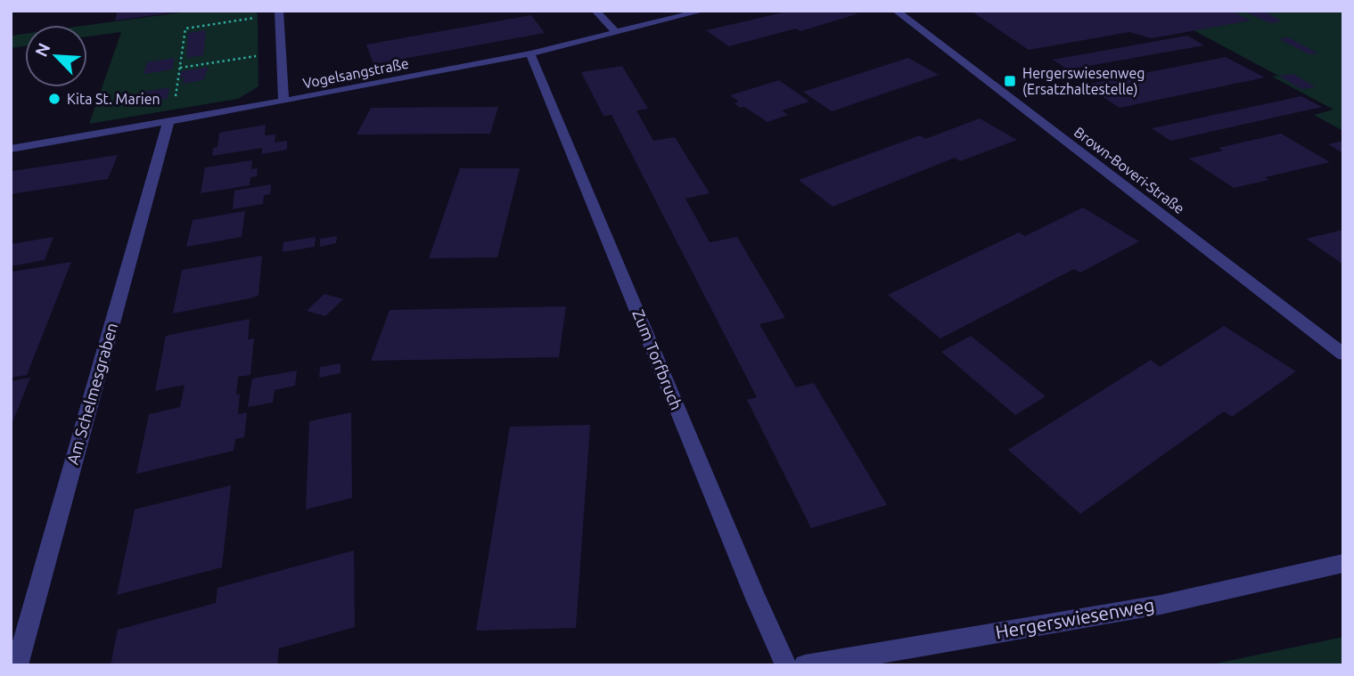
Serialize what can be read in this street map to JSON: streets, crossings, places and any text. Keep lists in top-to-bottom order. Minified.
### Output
{"streets":{"street":["Vogelsangstraße","Brown-Boveri-Straße","Zum Torfbruch","Am Schelmesgraben","Hergerswiesenweg"]},"crossings":[["Vogelsangstraße","Zum Torfbruch"],["Vogelsangstraße","Am Schelmesgraben"]],"places":{"transit":["Hergerswiesenweg (Ersatzhaltestelle)"],"other":["Kita St. Marien"]},"north":"top left"}
